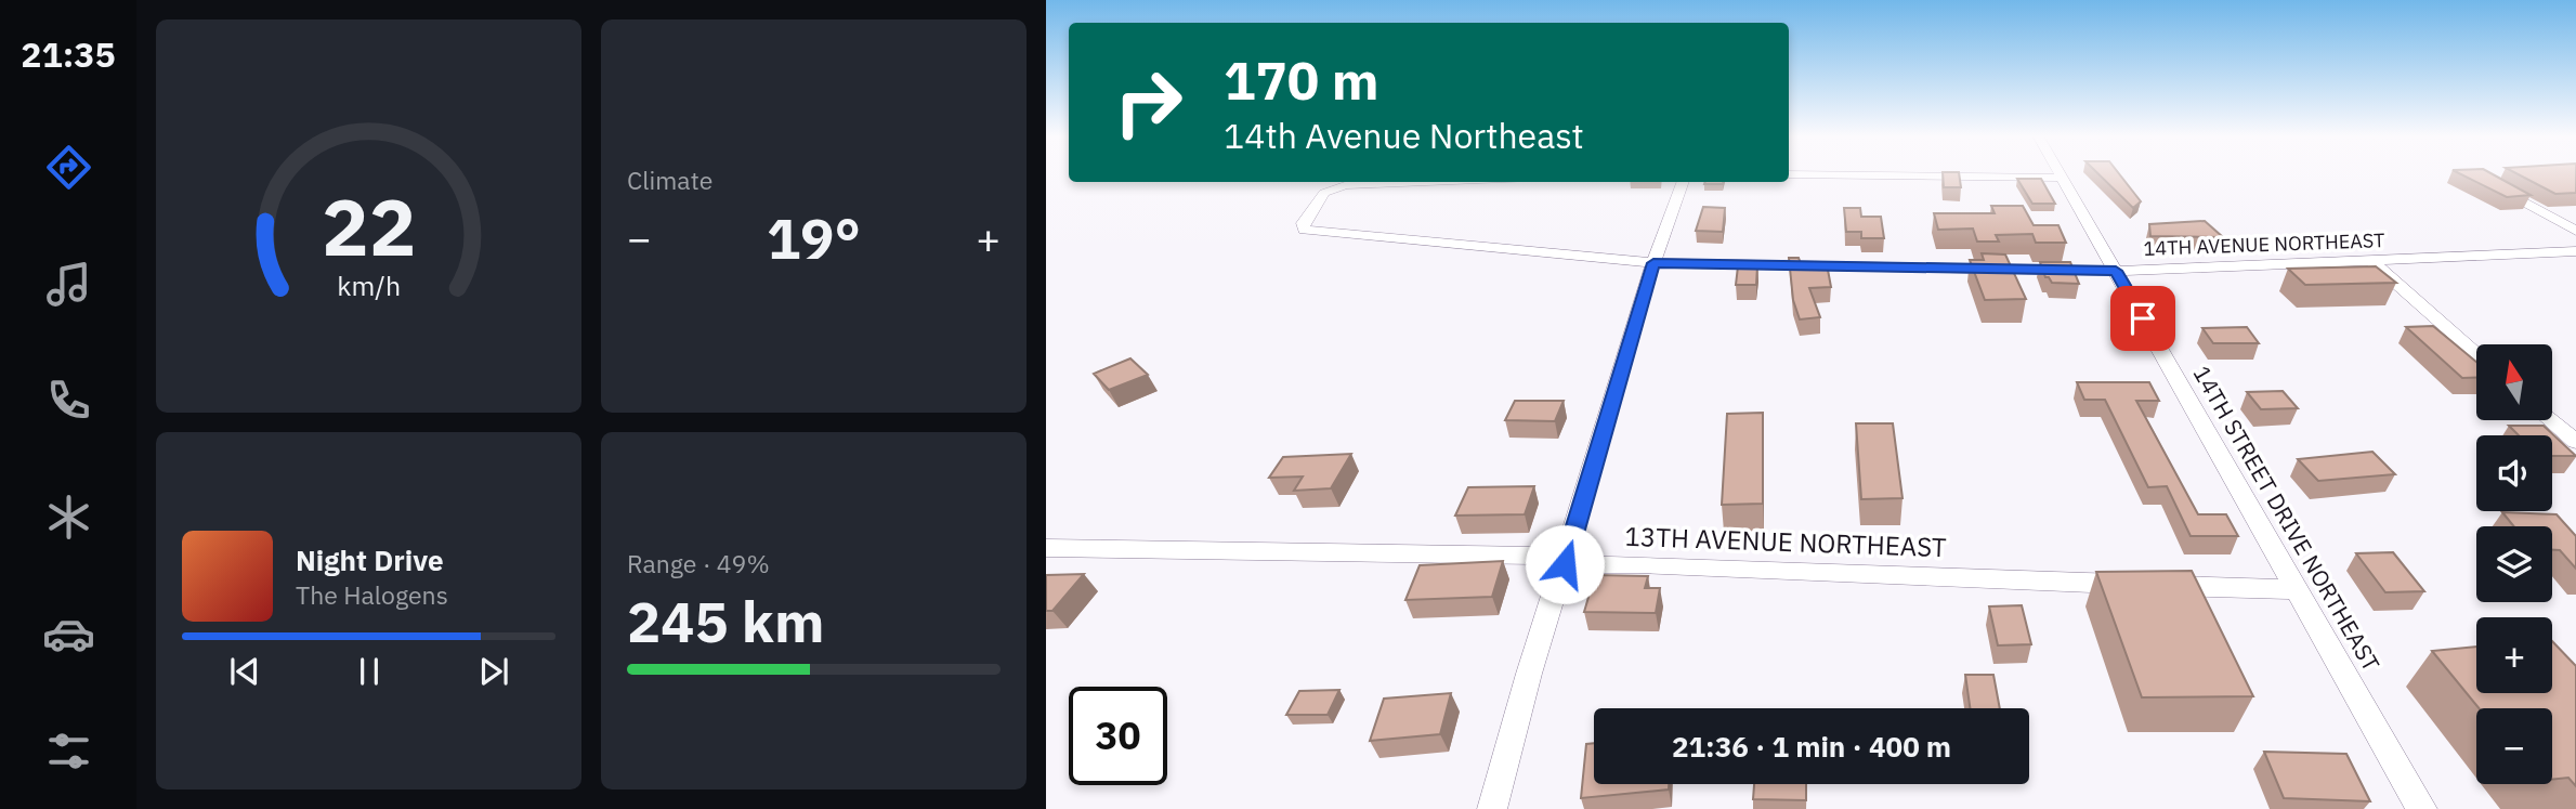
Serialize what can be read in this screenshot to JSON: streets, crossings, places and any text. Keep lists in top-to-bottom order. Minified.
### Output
{"streets":{"street":["14TH AVENUE NORTHEAST","14TH STREET DRIVE NORTHEAST","13TH AVENUE NORTHEAST"]},"crossings":[["14TH AVENUE NORTHEAST","14TH STREET DRIVE NORTHEAST"],["14TH STREET DRIVE NORTHEAST","13TH AVENUE NORTHEAST"]],"north":"top","page":{"tabs":"21:35","tile":["Climate",["Range · 49%","245 km"]],"turn":["170 m","14th Avenue Northeast"],"heat":["−","19°","+"],"map_buttons":["+","−"],"song":["Night Drive","The Halogens"],"limit":"30","trip":"21:36 · 1 min · 400 m","gauge":["22","km/h"]}}
